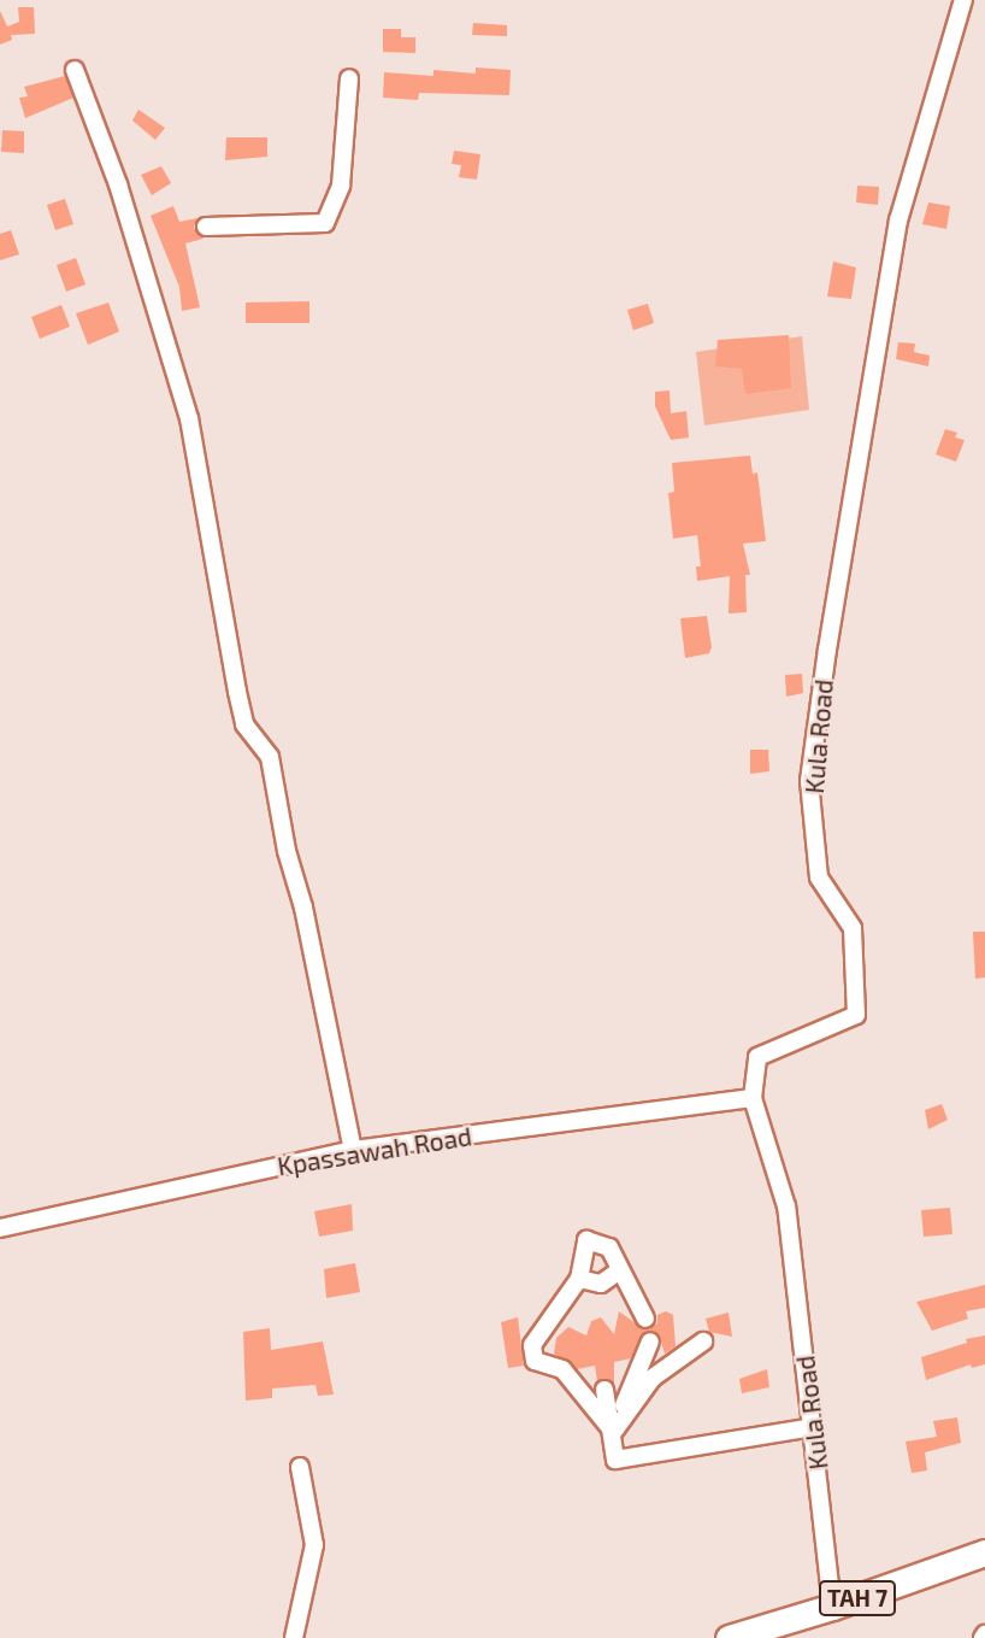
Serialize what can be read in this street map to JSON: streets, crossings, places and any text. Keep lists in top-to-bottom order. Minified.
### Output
{"streets":{"highway":["TAH 7"],"street":["Kula Road","Kpassawah Road"]},"crossings":[["Kula Road","Kpassawah Road"],["Kula Road","TAH 7"]]}
